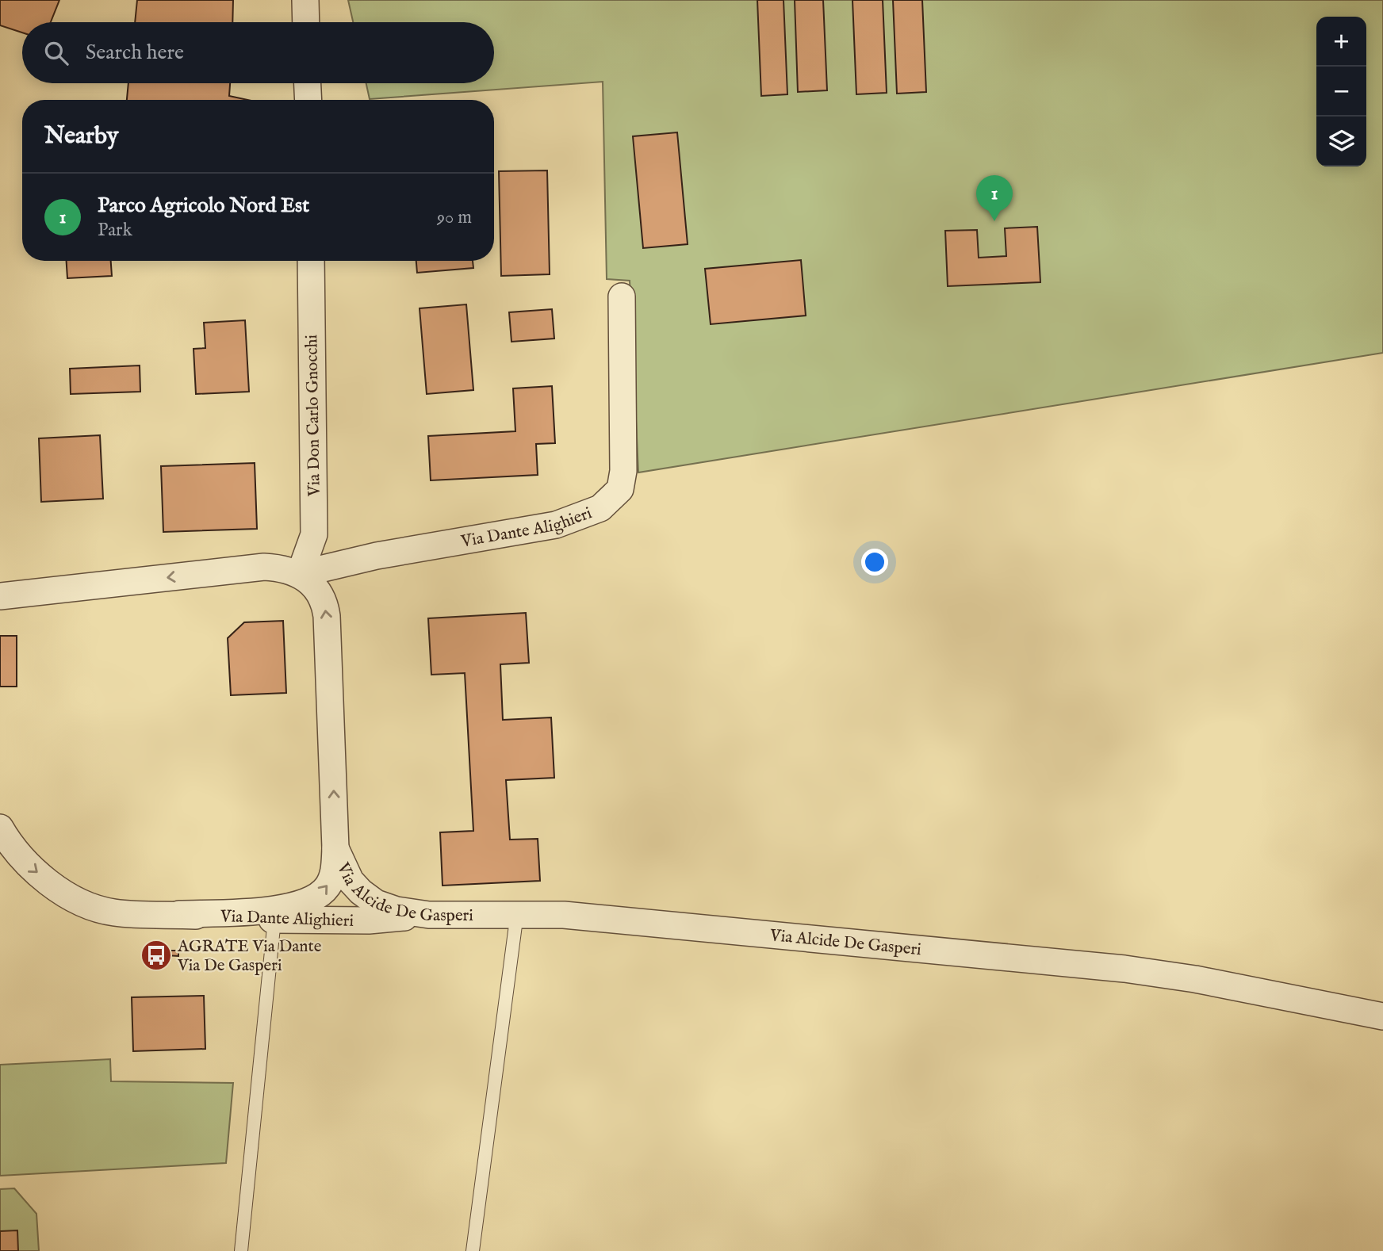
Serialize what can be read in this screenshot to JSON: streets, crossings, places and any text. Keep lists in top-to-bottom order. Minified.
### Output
{"streets":{"street":["Via Don Carlo Gnocchi","Via Dante Alighieri","Via Alcide De Gasperi"]},"crossings":[["Via Don Carlo Gnocchi","Via Dante Alighieri"],["Via Dante Alighieri","Via Alcide De Gasperi"]],"places":{"bus stop":["AGRATE Via Dante Via De Gasperi"]},"page":{"map_buttons":["+","−"],"search":"Search here","heading":"Nearby","list":[{"mark":"1","name":"Parco Agricolo Nord Est","note":"Park","value":"90 m"}],"pins":"1"}}
